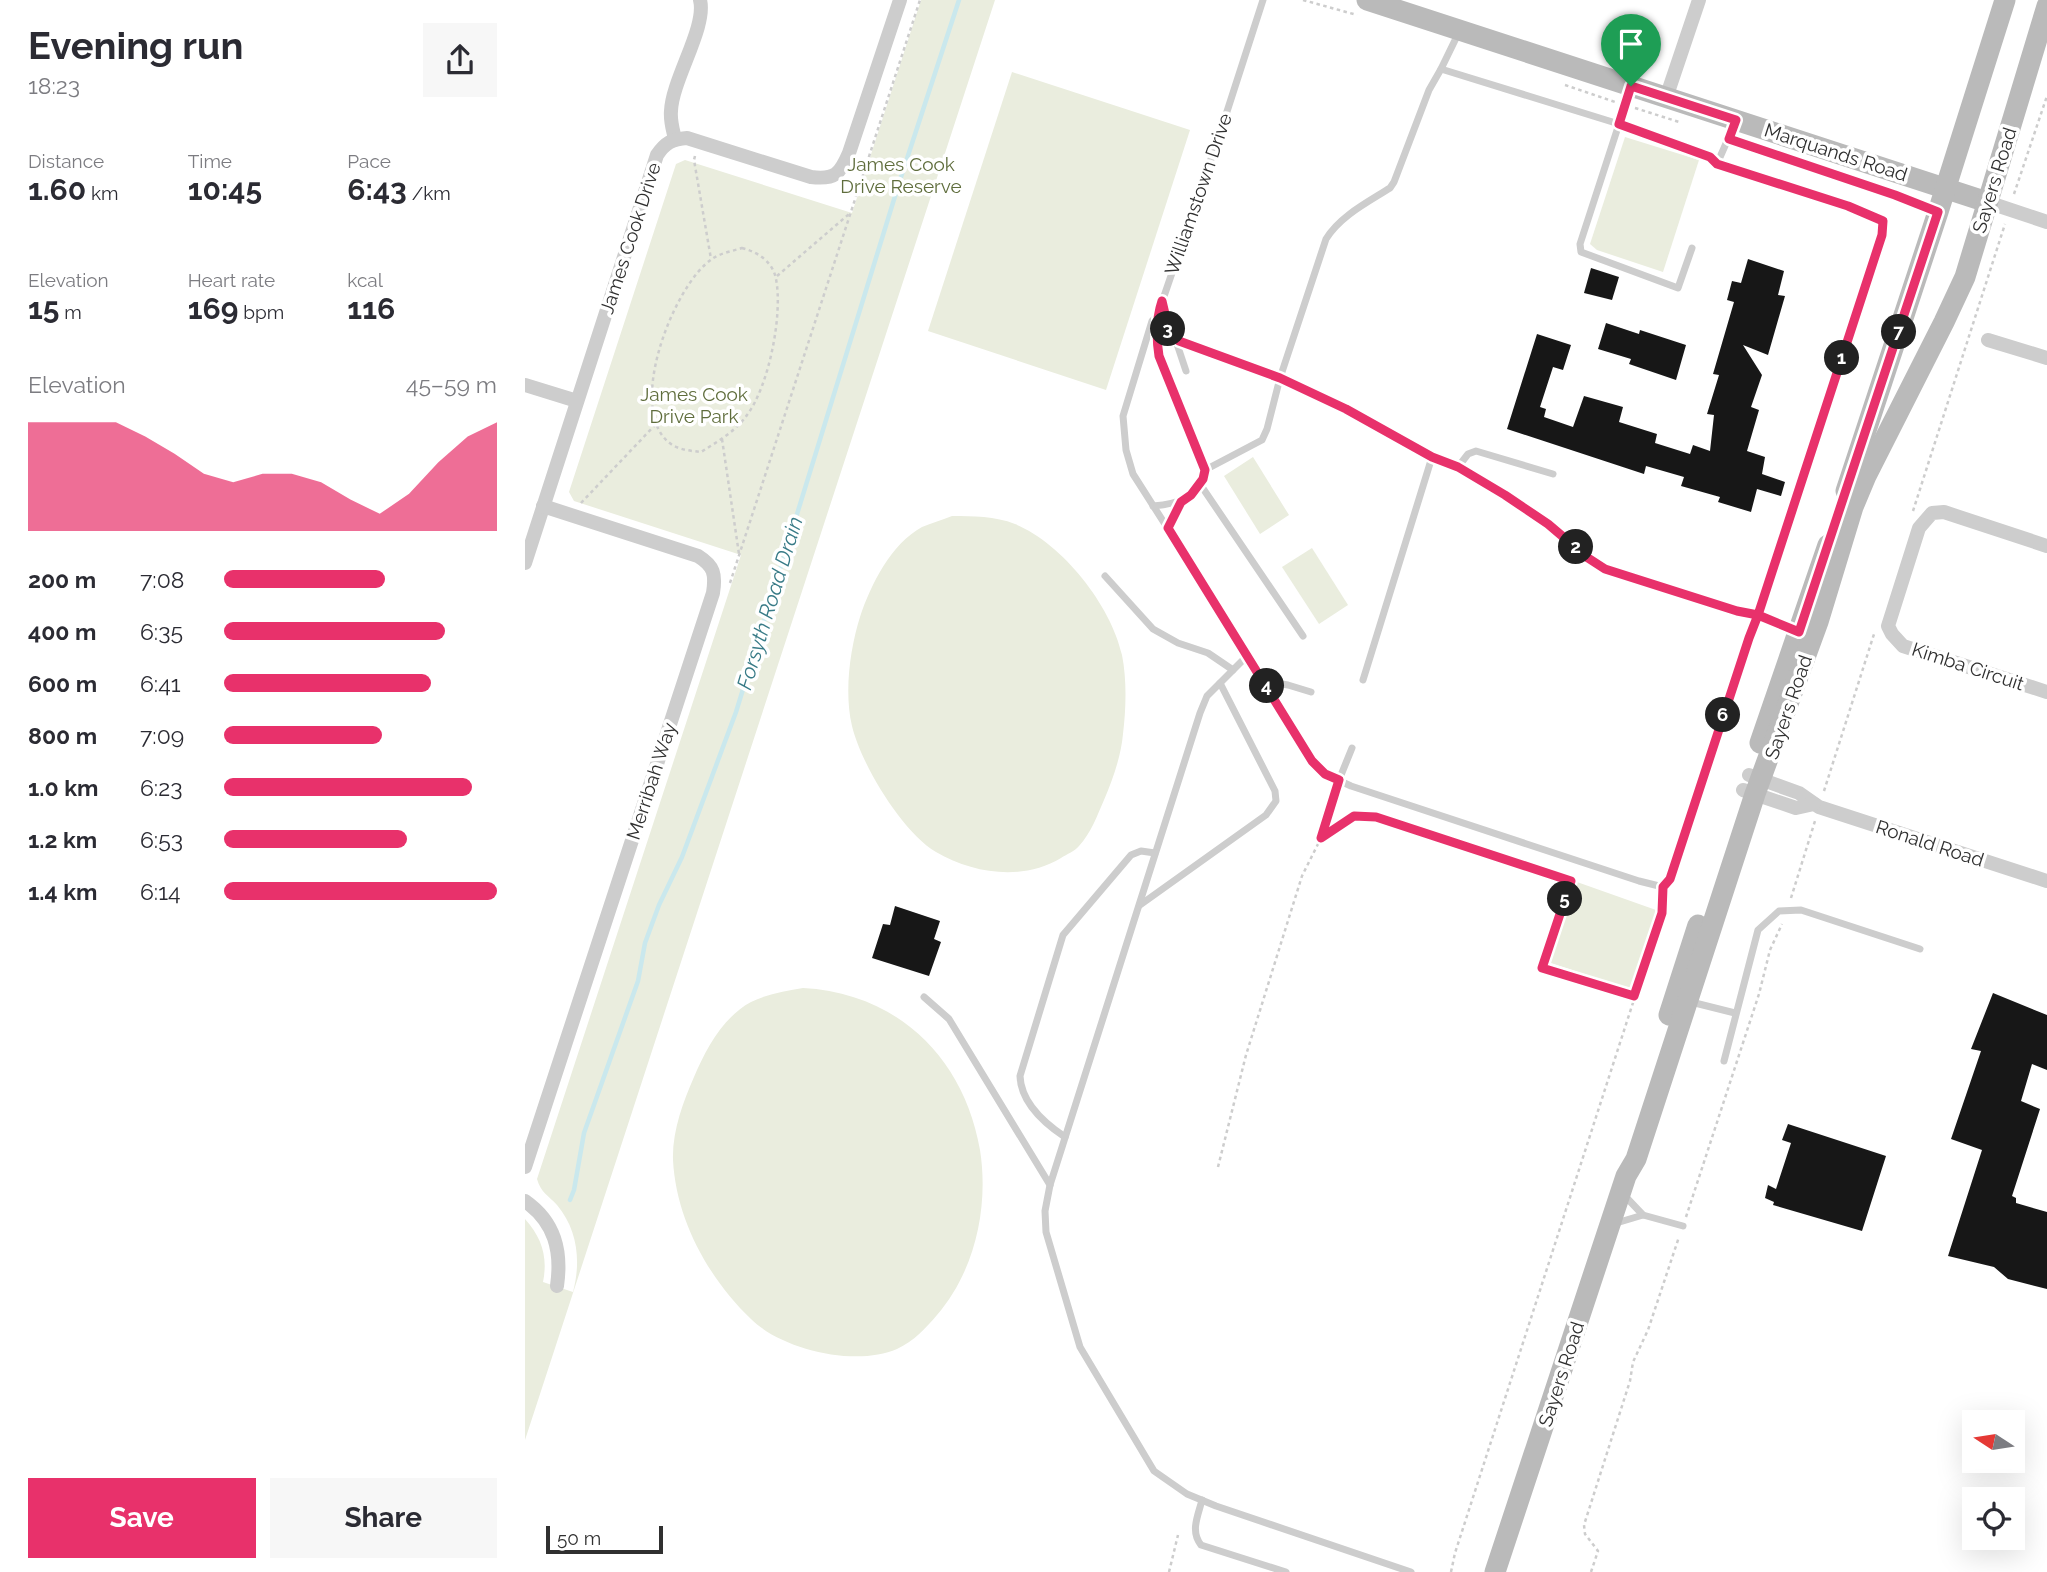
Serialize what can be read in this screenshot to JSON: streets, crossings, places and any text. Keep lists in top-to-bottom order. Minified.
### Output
{"streets":{"main road":["Marquands Road","Sayers Road"],"street":["James Cook Drive","Kimba Circuit","Merribah Way","Ronald Road"],"lane":["Williamstown Drive"]},"crossings":[["Marquands Road","Sayers Road"],["Sayers Road","Ronald Road"],["James Cook Drive","Merribah Way"]],"water":["Forsyth Road Drain"],"parks":["James Cook Drive Reserve","James Cook Drive Park"],"scale_bar":"50 m","north":"left","page":{"heading":["Evening run","18:23"],"stats":[["Distance","1.60 km"],["Time","10:45"],["Pace","6:43 /km"],["Elevation","15 m"],["Heart rate","169 bpm"],["kcal","116"]],"pins":["3","7","1","2","4","6","5"],"chart":["Elevation","45–59 m"],"list":[{"name":"200 m","note":"7:08"},{"name":"400 m","note":"6:35"},{"name":"600 m","note":"6:41"},{"name":"800 m","note":"7:09"},{"name":"1.0 km","note":"6:23"},{"name":"1.2 km","note":"6:53"},{"name":"1.4 km","note":"6:14"}],"buttons":["Save","Share"],"scale":"50 m"}}
